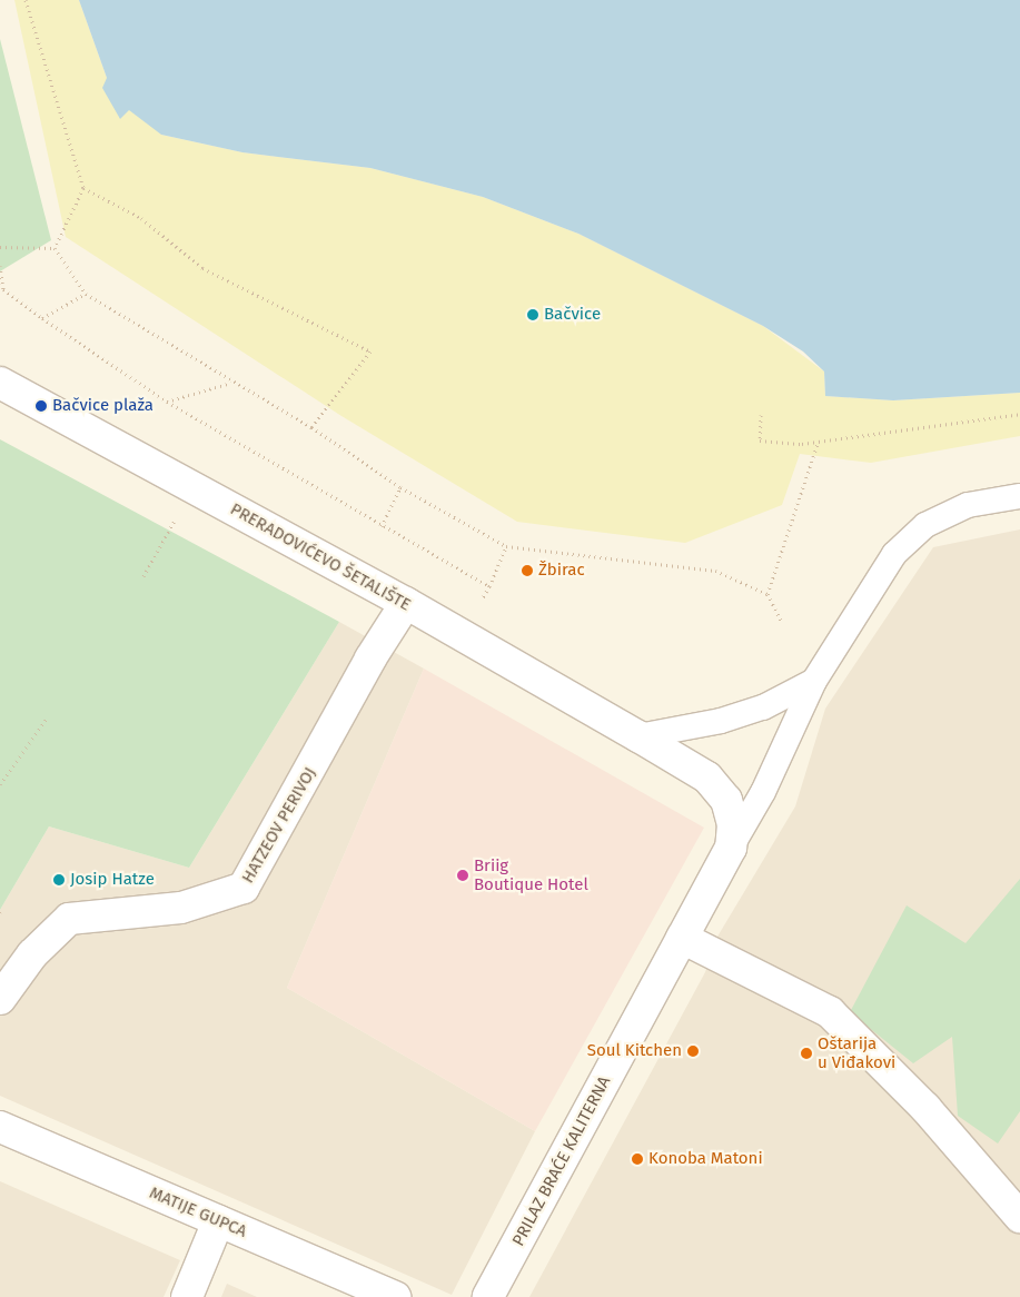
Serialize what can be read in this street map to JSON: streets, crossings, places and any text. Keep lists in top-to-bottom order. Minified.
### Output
{"streets":{"street":["PRERADOVIĆEVO ŠETALIŠTE","HATZEOV PERIVOJ","PRILAZ BRAĆE KALITERNA","MATIJE GUPCA"]},"crossings":[["PRERADOVIĆEVO ŠETALIŠTE","HATZEOV PERIVOJ"],["PRERADOVIĆEVO ŠETALIŠTE","PRILAZ BRAĆE KALITERNA"]],"places":["Bačvice","Bačvice plaža","Žbirac","Briig Boutique Hotel","Josip Hatze","Soul Kitchen","Oštarija u Viđakovi","Konoba Matoni"]}
